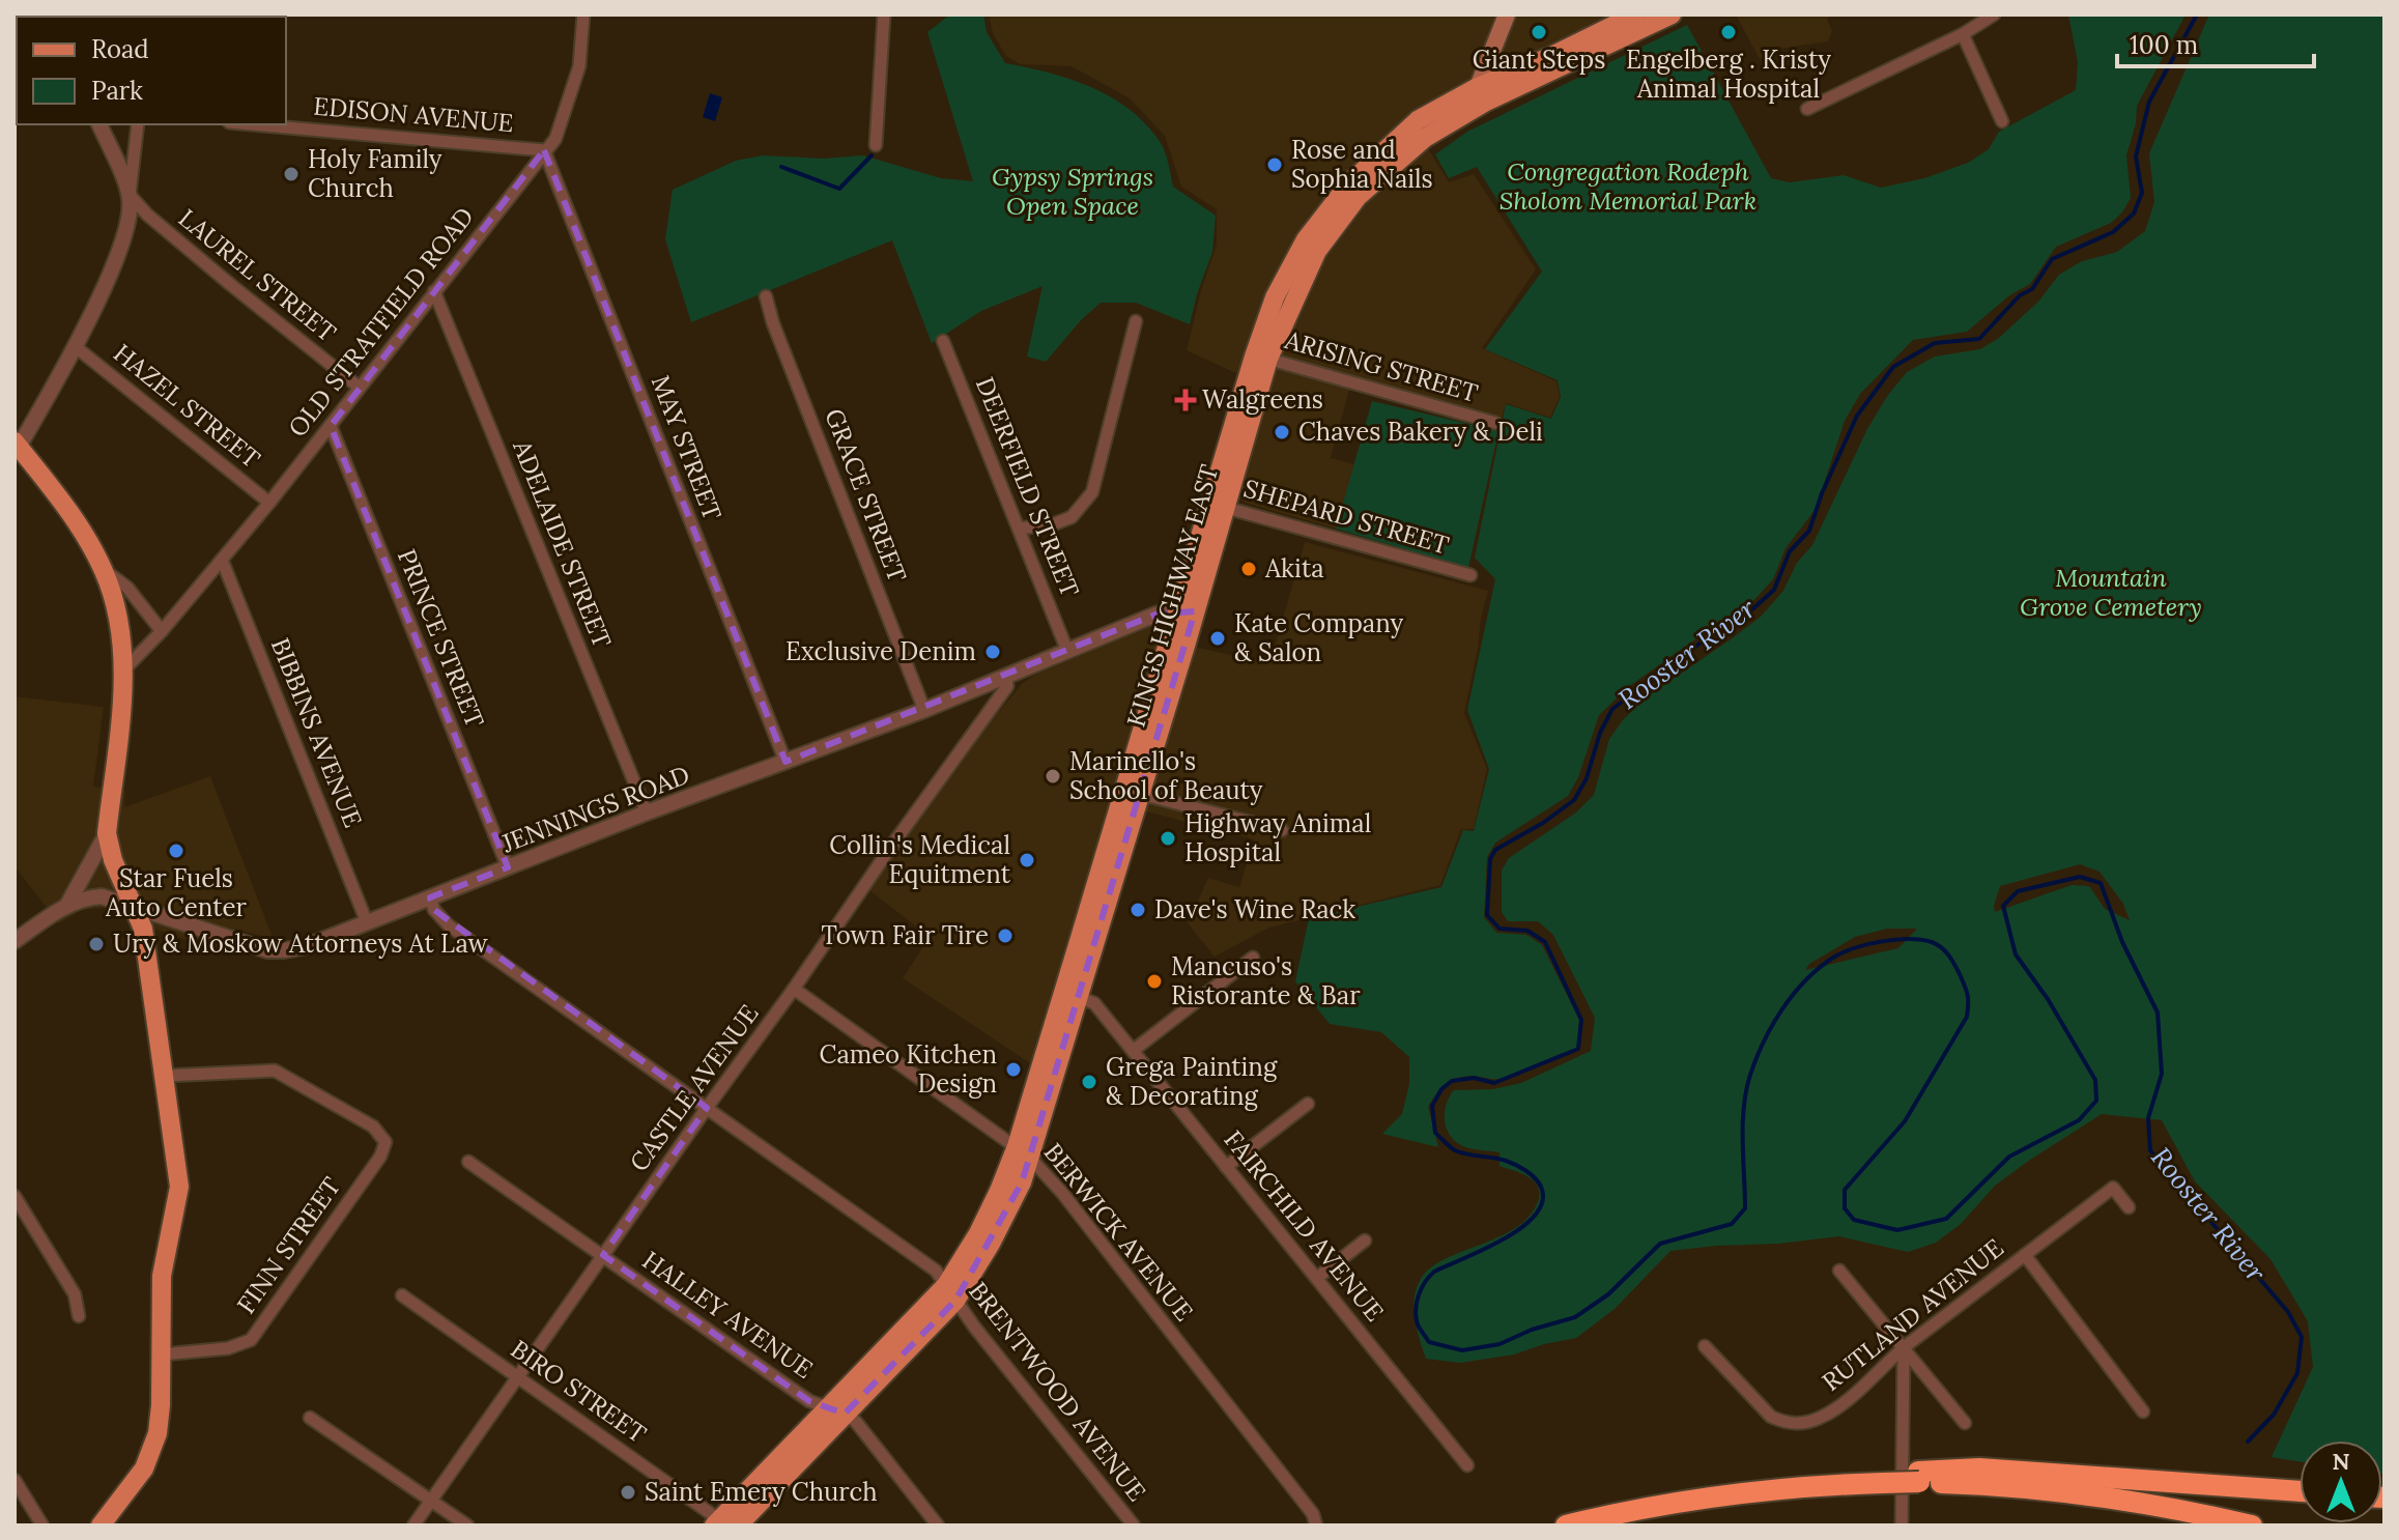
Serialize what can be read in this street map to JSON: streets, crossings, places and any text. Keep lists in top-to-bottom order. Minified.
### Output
{"streets":{"main road":["KINGS HIGHWAY EAST"],"street":["EDISON AVENUE","LAUREL STREET","OLD STRATFIELD ROAD","ARISING STREET","HAZEL STREET","MAY STREET","DEERFIELD STREET","GRACE STREET","SHEPARD STREET","ADELAIDE STREET","PRINCE STREET","BIBBINS AVENUE","JENNINGS ROAD","CASTLE AVENUE","FAIRCHILD AVENUE","BERWICK AVENUE","FINN STREET","HALLEY AVENUE","RUTLAND AVENUE","BIRO STREET","BRENTWOOD AVENUE"]},"crossings":[["EDISON AVENUE","OLD STRATFIELD ROAD"],["EDISON AVENUE","MAY STREET"],["LAUREL STREET","OLD STRATFIELD ROAD"],["OLD STRATFIELD ROAD","HAZEL STREET"],["OLD STRATFIELD ROAD","MAY STREET"],["OLD STRATFIELD ROAD","ADELAIDE STREET"],["OLD STRATFIELD ROAD","PRINCE STREET"],["OLD STRATFIELD ROAD","BIBBINS AVENUE"],["ARISING STREET","KINGS HIGHWAY EAST"],["MAY STREET","JENNINGS ROAD"],["DEERFIELD STREET","JENNINGS ROAD"],["GRACE STREET","JENNINGS ROAD"],["SHEPARD STREET","KINGS HIGHWAY EAST"],["ADELAIDE STREET","JENNINGS ROAD"],["KINGS HIGHWAY EAST","JENNINGS ROAD"],["KINGS HIGHWAY EAST","FAIRCHILD AVENUE"],["KINGS HIGHWAY EAST","BERWICK AVENUE"],["KINGS HIGHWAY EAST","HALLEY AVENUE"],["KINGS HIGHWAY EAST","BIRO STREET"],["KINGS HIGHWAY EAST","BRENTWOOD AVENUE"],["PRINCE STREET","JENNINGS ROAD"],["BIBBINS AVENUE","JENNINGS ROAD"],["JENNINGS ROAD","CASTLE AVENUE"],["JENNINGS ROAD","BRENTWOOD AVENUE"],["CASTLE AVENUE","BERWICK AVENUE"],["CASTLE AVENUE","HALLEY AVENUE"],["CASTLE AVENUE","BIRO STREET"],["CASTLE AVENUE","BRENTWOOD AVENUE"]],"water":["Rooster River"],"parks":["Congregation Rodeph Sholom Memorial Park","Gypsy Springs Open Space","Mountain Grove Cemetery"],"places":{"other":["Giant Steps","Engelberg . Kristy Animal Hospital","Rose and Sophia Nails","Holy Family Church","Chaves Bakery & Deli","Akita","Kate Company & Salon","Exclusive Denim","Marinello's School of Beauty","Highway Animal Hospital","Star Fuels Auto Center","Collin's Medical Equitment","Dave's Wine Rack","Town Fair Tire","Ury & Moskow Attorneys At Law","Mancuso's Ristorante & Bar","Cameo Kitchen Design","Grega Painting & Decorating","Saint Emery Church"],"health":["Walgreens"]},"legend":["Road","Park"],"scale_bar":"100 m","north":"top"}
